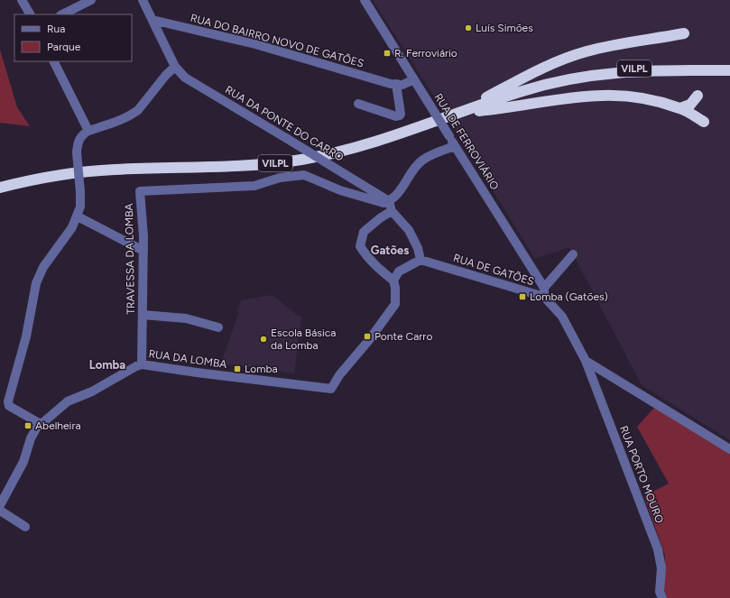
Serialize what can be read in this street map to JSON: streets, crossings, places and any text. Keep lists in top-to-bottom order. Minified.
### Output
{"streets":{"highway":["VILPL"],"street":["RUA DO BAIRRO NOVO DE GATÕES","RUA DA PONTE DO CARRO","RUA DE FERROVIÁRIO","TRAVESSA DA LOMBA","RUA DE GATÕES","RUA DA LOMBA","RUA PORTO MOURO"]},"crossings":[["RUA DO BAIRRO NOVO DE GATÕES","RUA DA PONTE DO CARRO"],["RUA DO BAIRRO NOVO DE GATÕES","RUA DE FERROVIÁRIO"],["RUA DA PONTE DO CARRO","TRAVESSA DA LOMBA"],["RUA DE FERROVIÁRIO","RUA DE GATÕES"],["TRAVESSA DA LOMBA","RUA DA LOMBA"],["RUA DE GATÕES","RUA PORTO MOURO"]],"districts":["Gatões","Lomba"],"places":{"other":["Luís Simões","Escola Básica da Lomba"],"transit":["R. Ferroviário","Lomba (Gatões)","Ponte Carro","Lomba","Abelheira"]},"legend":["Rua","Parque"]}
